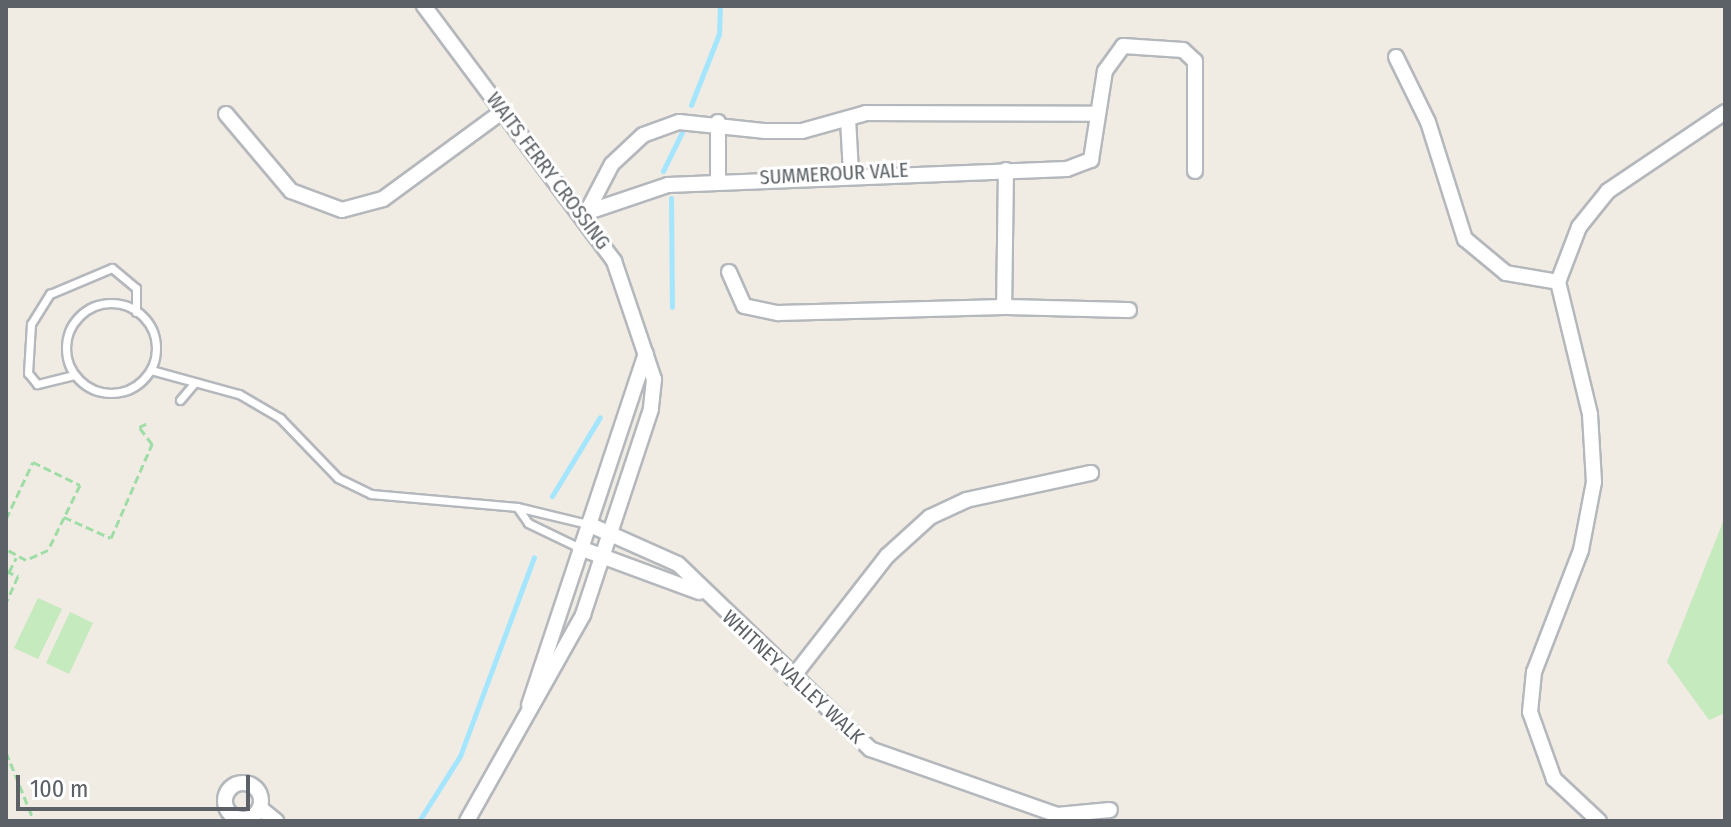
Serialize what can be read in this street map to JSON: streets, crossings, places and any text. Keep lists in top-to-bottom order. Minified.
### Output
{"streets":{"street":["WAITS FERRY CROSSING","SUMMEROUR VALE","WHITNEY VALLEY WALK"]},"crossings":[["WAITS FERRY CROSSING","SUMMEROUR VALE"],["WAITS FERRY CROSSING","WHITNEY VALLEY WALK"]],"scale_bar":"100 m"}
